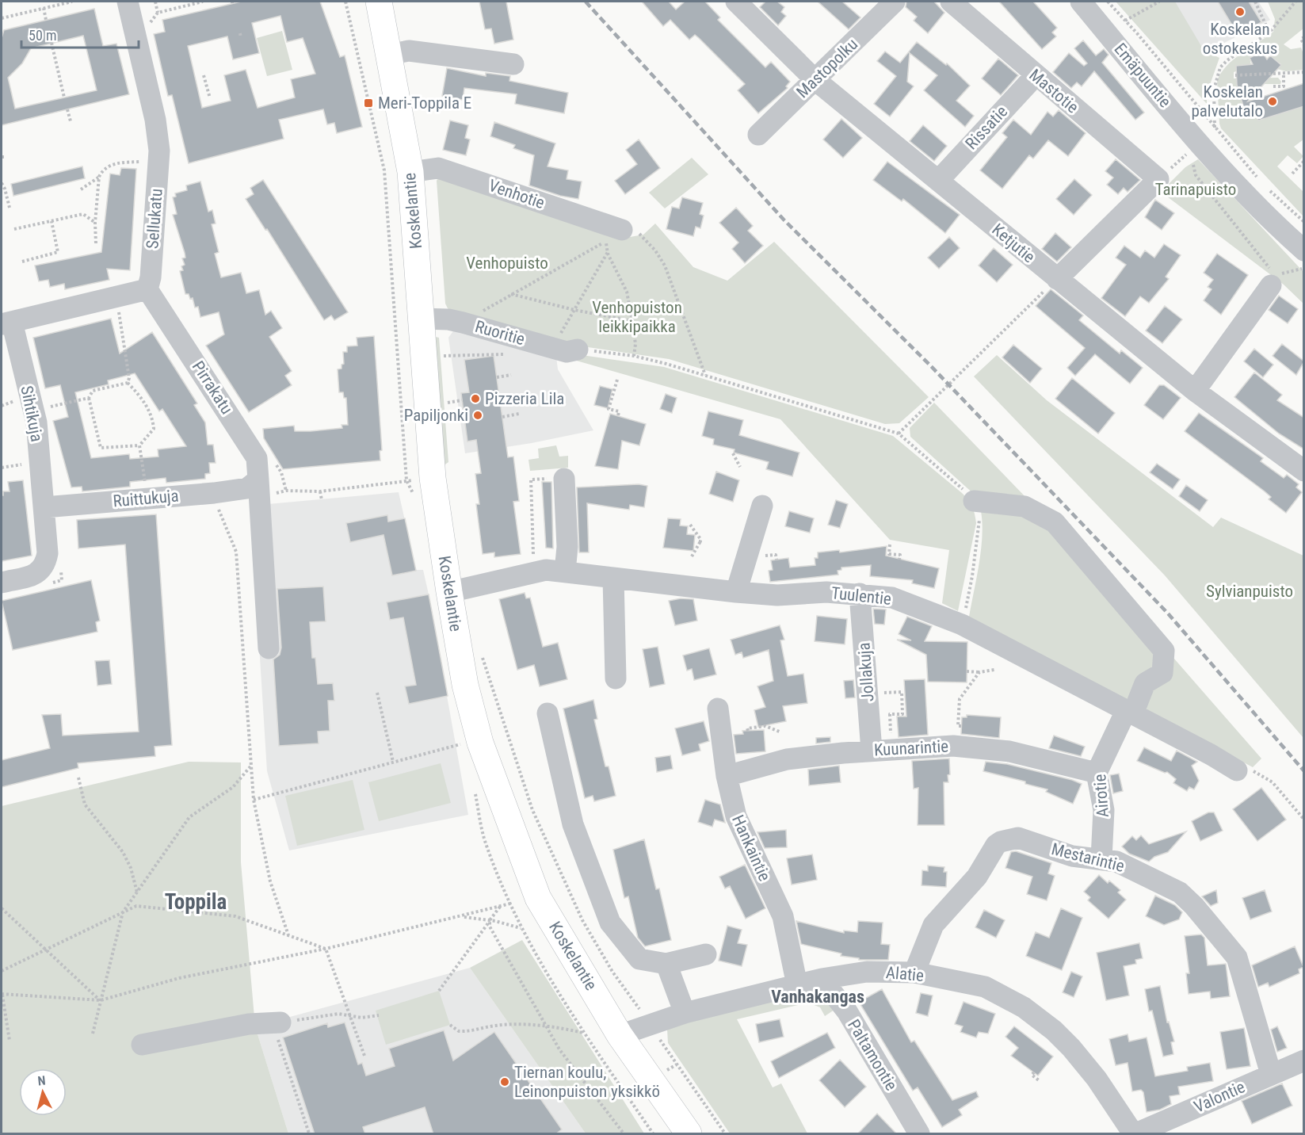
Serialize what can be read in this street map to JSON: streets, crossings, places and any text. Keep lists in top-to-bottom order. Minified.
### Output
{"streets":{"main road":["Koskelantie"],"street":["Mastopolku","Emäpuuntie","Mastotie","Rissatie","Venhotie","Sellukatu","Ketjutie","Ruoritie","Pirrakatu","Sihtikuja","Ruittukuja","Tuulentie","Jollakuja","Kuunarintie","Airotie","Hankaintie","Mestarintie","Alatie","Paltamontie","Valontie"]},"crossings":[["Mastopolku","Ketjutie"],["Mastotie","Rissatie"],["Mastotie","Ketjutie"],["Rissatie","Ketjutie"],["Venhotie","Koskelantie"],["Koskelantie","Ruoritie"],["Koskelantie","Tuulentie"],["Koskelantie","Alatie"],["Sellukatu","Pirrakatu"],["Pirrakatu","Ruittukuja"],["Sihtikuja","Ruittukuja"],["Tuulentie","Jollakuja"],["Tuulentie","Airotie"],["Jollakuja","Kuunarintie"],["Kuunarintie","Airotie"],["Kuunarintie","Hankaintie"],["Airotie","Mestarintie"],["Hankaintie","Alatie"],["Mestarintie","Alatie"],["Mestarintie","Valontie"],["Alatie","Paltamontie"],["Alatie","Valontie"]],"districts":["Toppila","Vanhakangas"],"parks":["Tarinapuisto","Venhopuisto","Venhopuiston leikkipaikka","Sylvianpuisto"],"places":{"other":["Koskelan ostokeskus","Koskelan palvelutalo","Pizzeria Lila","Papiljonki","Tiernan koulu, Leinonpuiston yksikkö"],"transit":["Meri-Toppila E"]},"scale_bar":"50 m","north":"top"}
